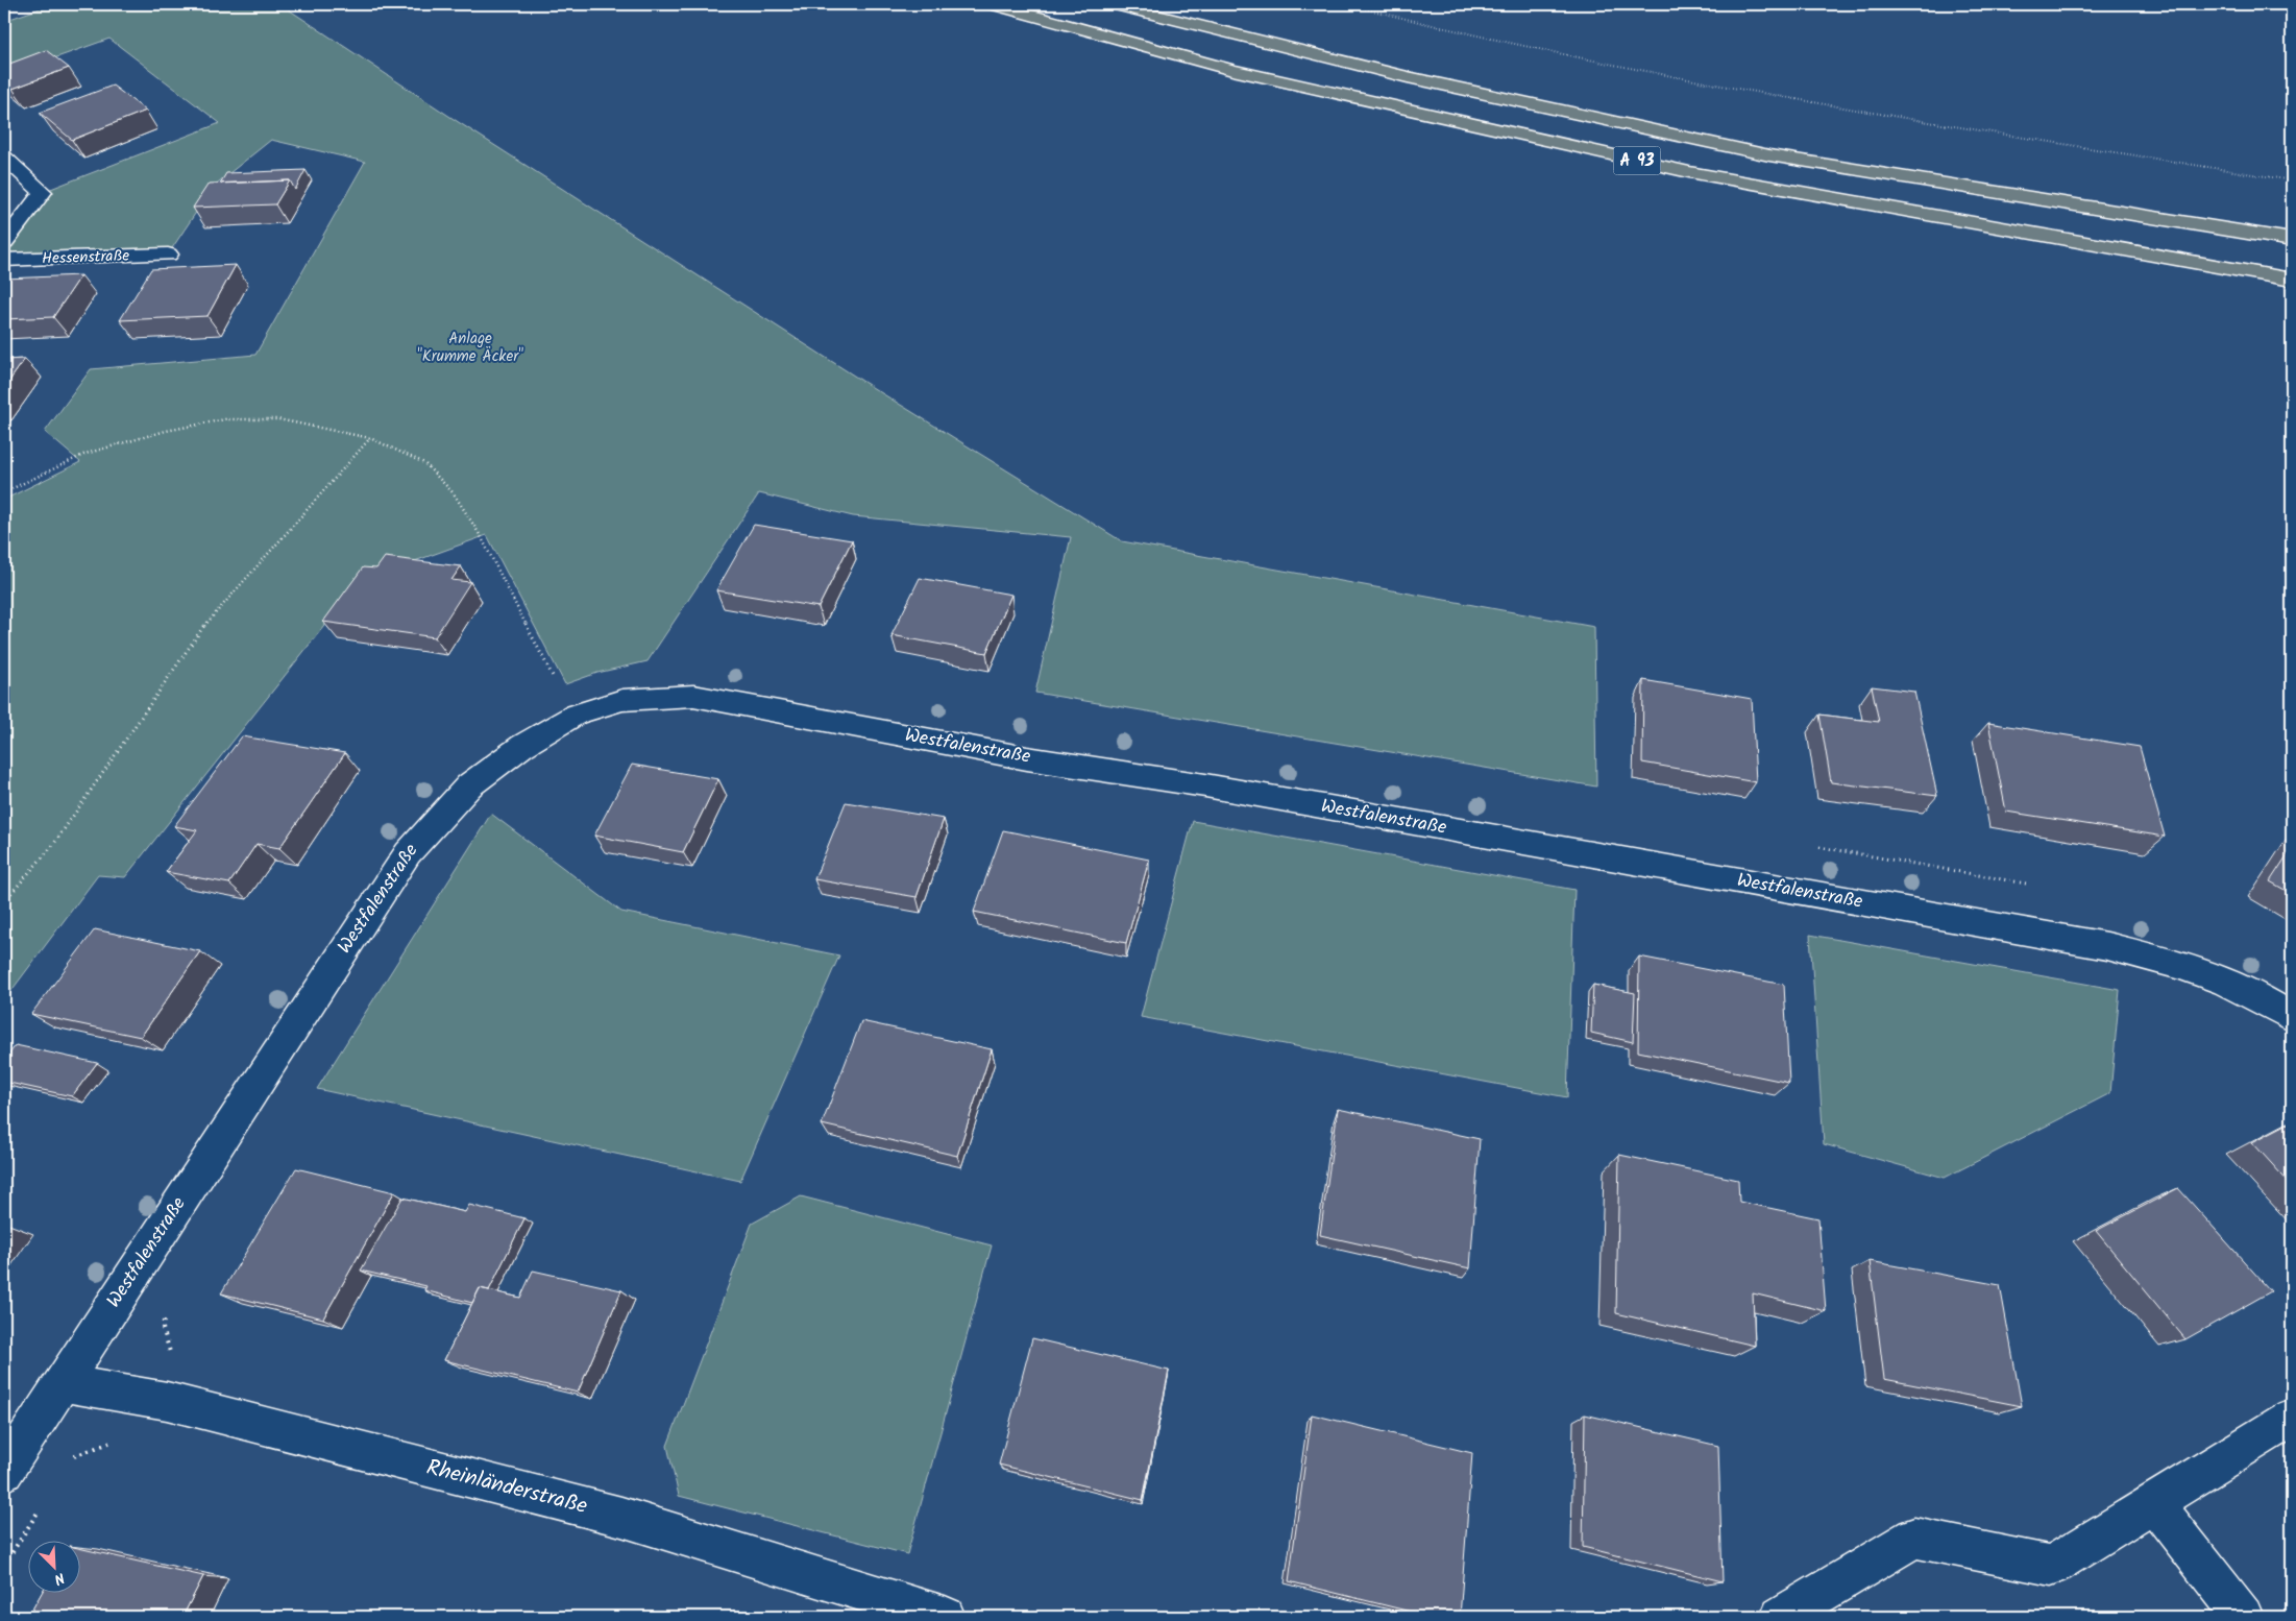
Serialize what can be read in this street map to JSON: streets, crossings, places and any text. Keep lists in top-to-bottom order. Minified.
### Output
{"streets":{"highway":["A 93"],"street":["Hessenstraße","Westfalenstraße","Rheinländerstraße"]},"crossings":[["Westfalenstraße","Rheinländerstraße"]],"parks":["Anlage \"Krumme Äcker\""],"north":"bottom right"}
